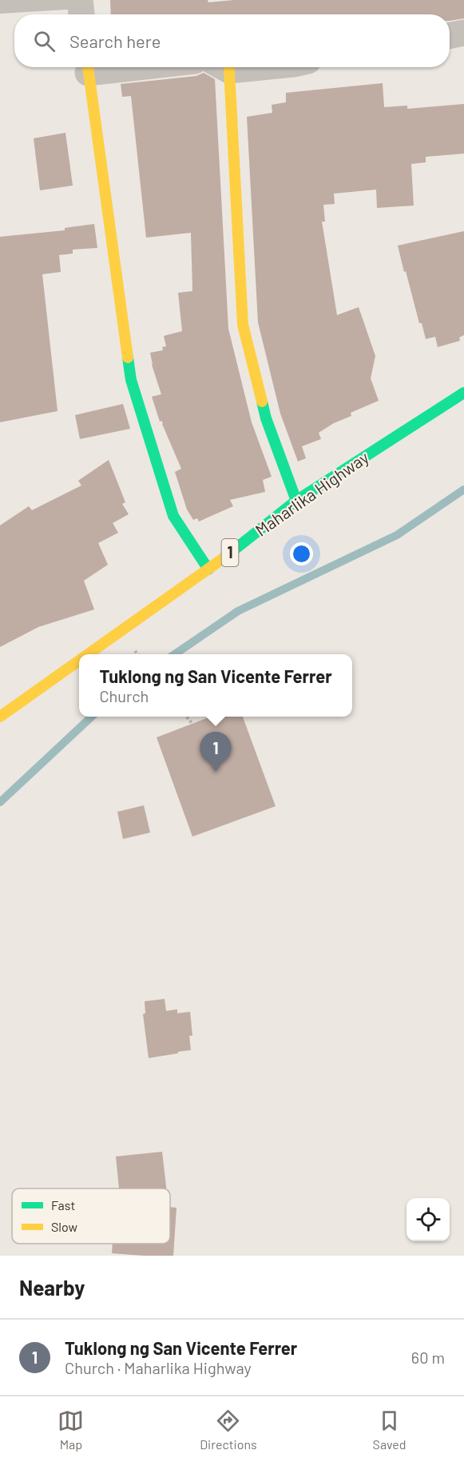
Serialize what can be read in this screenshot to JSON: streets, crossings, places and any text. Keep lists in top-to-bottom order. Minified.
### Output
{"streets":{"main road":["Maharlika Highway","1"]},"legend":["Fast","Slow"],"page":{"search":"Search here","popup":["Tuklong ng San Vicente Ferrer","Church"],"pins":"1","heading":"Nearby","list":[{"mark":"1","name":"Tuklong ng San Vicente Ferrer","note":"Church · Maharlika Highway","value":"60 m"}],"nav":["Map","Directions","Saved"]}}
